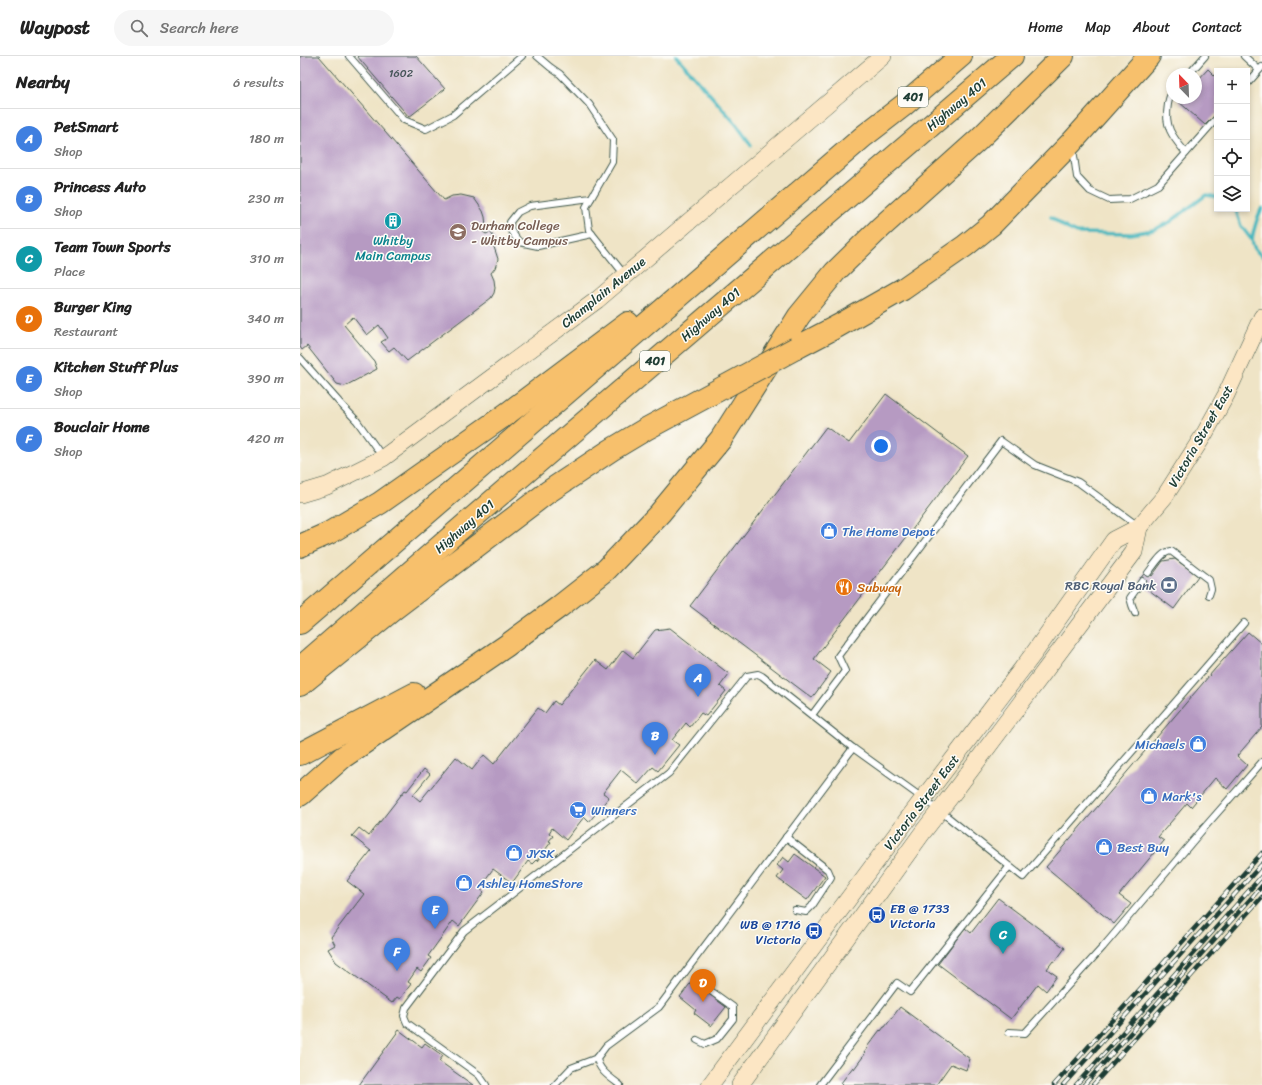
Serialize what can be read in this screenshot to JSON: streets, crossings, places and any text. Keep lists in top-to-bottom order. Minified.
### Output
{"streets":{"highway":["401","Highway 401"],"main road":["Champlain Avenue","Victoria Street East"]},"places":{"building":["Whitby Main Campus"],"school or university":["Durham College - Whitby Campus"],"shop":["The Home Depot","Michaels","Mark's","Best Buy","JYSK","Ashley HomeStore"],"bank":["RBC Royal Bank"],"restaurant":["Subway"],"supermarket":["Winners"],"bus stop":["EB @ 1733 Victoria","WB @ 1716 Victoria"]},"house_numbers":["1602"],"north":"top left","page":{"header":"Waypost","search":"Search here","nav":["Home","Map","About","Contact"],"heading":["Nearby","6 results"],"map_buttons":["+","−"],"list":[{"mark":"A","name":"PetSmart","note":"Shop","value":"180 m"},{"mark":"B","name":"Princess Auto","note":"Shop","value":"230 m"},{"mark":"C","name":"Team Town Sports","note":"Place","value":"310 m"},{"mark":"D","name":"Burger King","note":"Restaurant","value":"340 m"},{"mark":"E","name":"Kitchen Stuff Plus","note":"Shop","value":"390 m"},{"mark":"F","name":"Bouclair Home","note":"Shop","value":"420 m"}],"pins":["A","B","E","C","F","D"]}}
